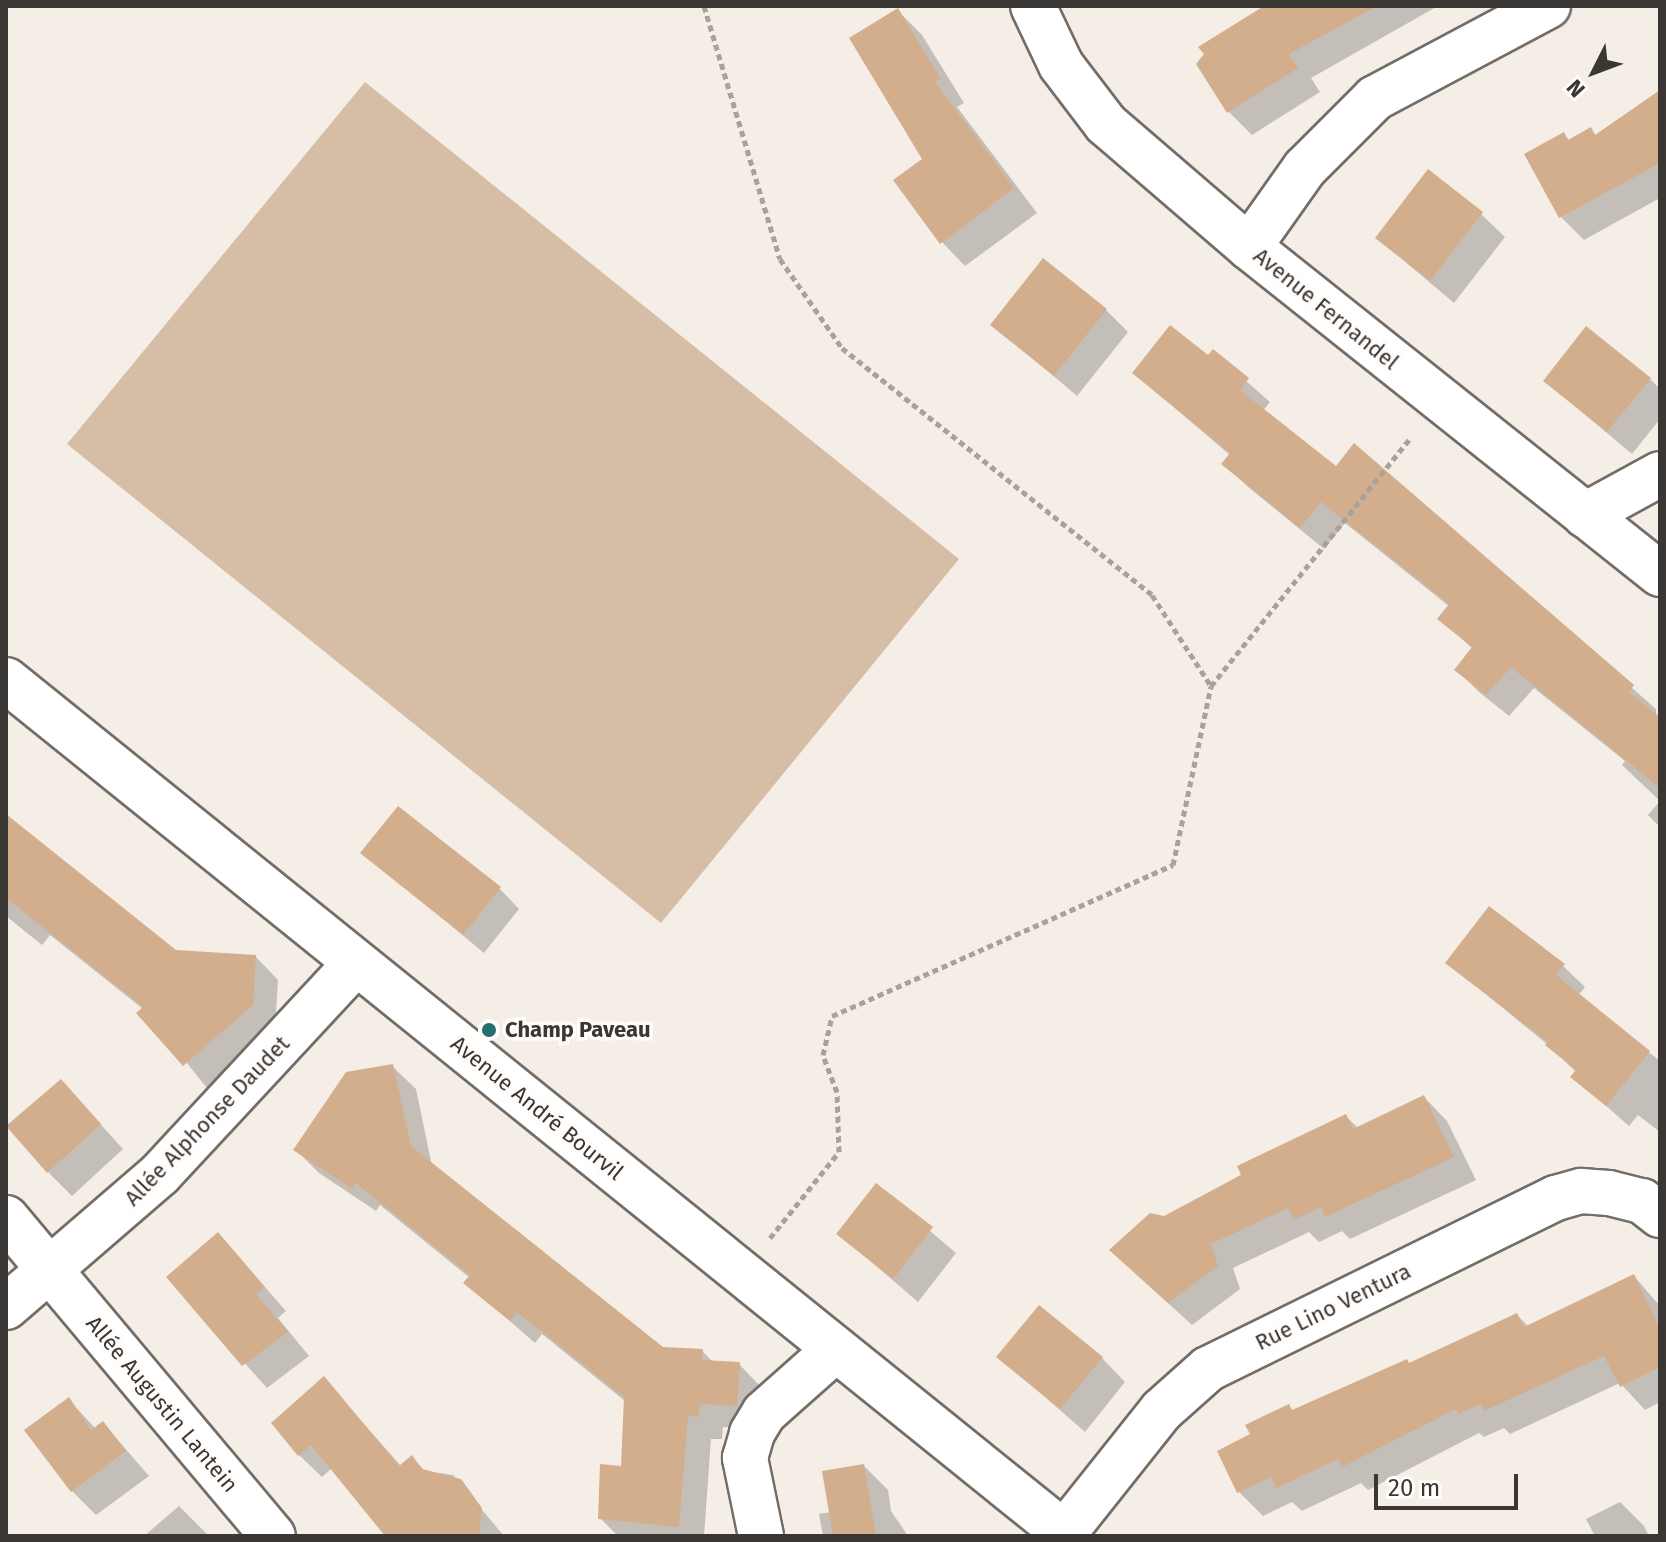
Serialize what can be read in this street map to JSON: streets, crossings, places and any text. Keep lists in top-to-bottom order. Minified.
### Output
{"streets":{"street":["Avenue Fernandel","Avenue André Bourvil","Allée Alphonse Daudet","Rue Lino Ventura","Allée Augustin Lantein"]},"crossings":[["Avenue André Bourvil","Allée Alphonse Daudet"],["Avenue André Bourvil","Rue Lino Ventura"],["Allée Alphonse Daudet","Allée Augustin Lantein"]],"places":["Champ Paveau"],"scale_bar":"20 m","north":"bottom left"}
